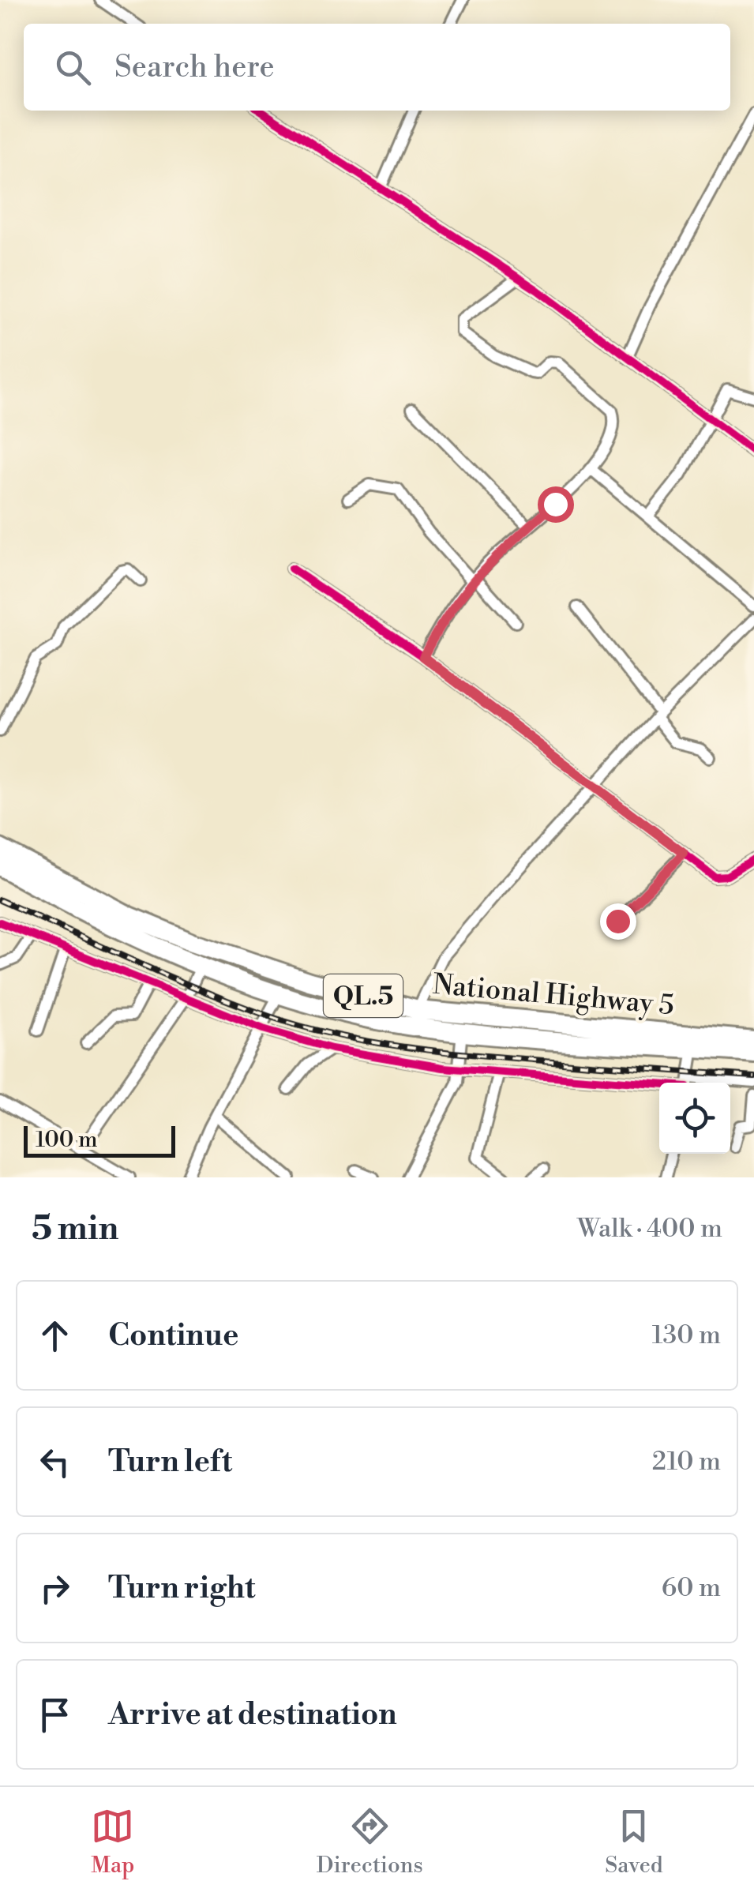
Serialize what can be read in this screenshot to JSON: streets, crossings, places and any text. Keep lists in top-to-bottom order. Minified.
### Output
{"streets":{"highway":["National Highway 5","QL.5"]},"scale_bar":"100 m","page":{"search":"Search here","scale":"100 m","heading":["5 min","Walk · 400 m"],"list":[["Continue","130 m"],["Turn left","210 m"],["Turn right","60 m"],"Arrive at destination"],"nav":["Map","Directions","Saved"]}}
